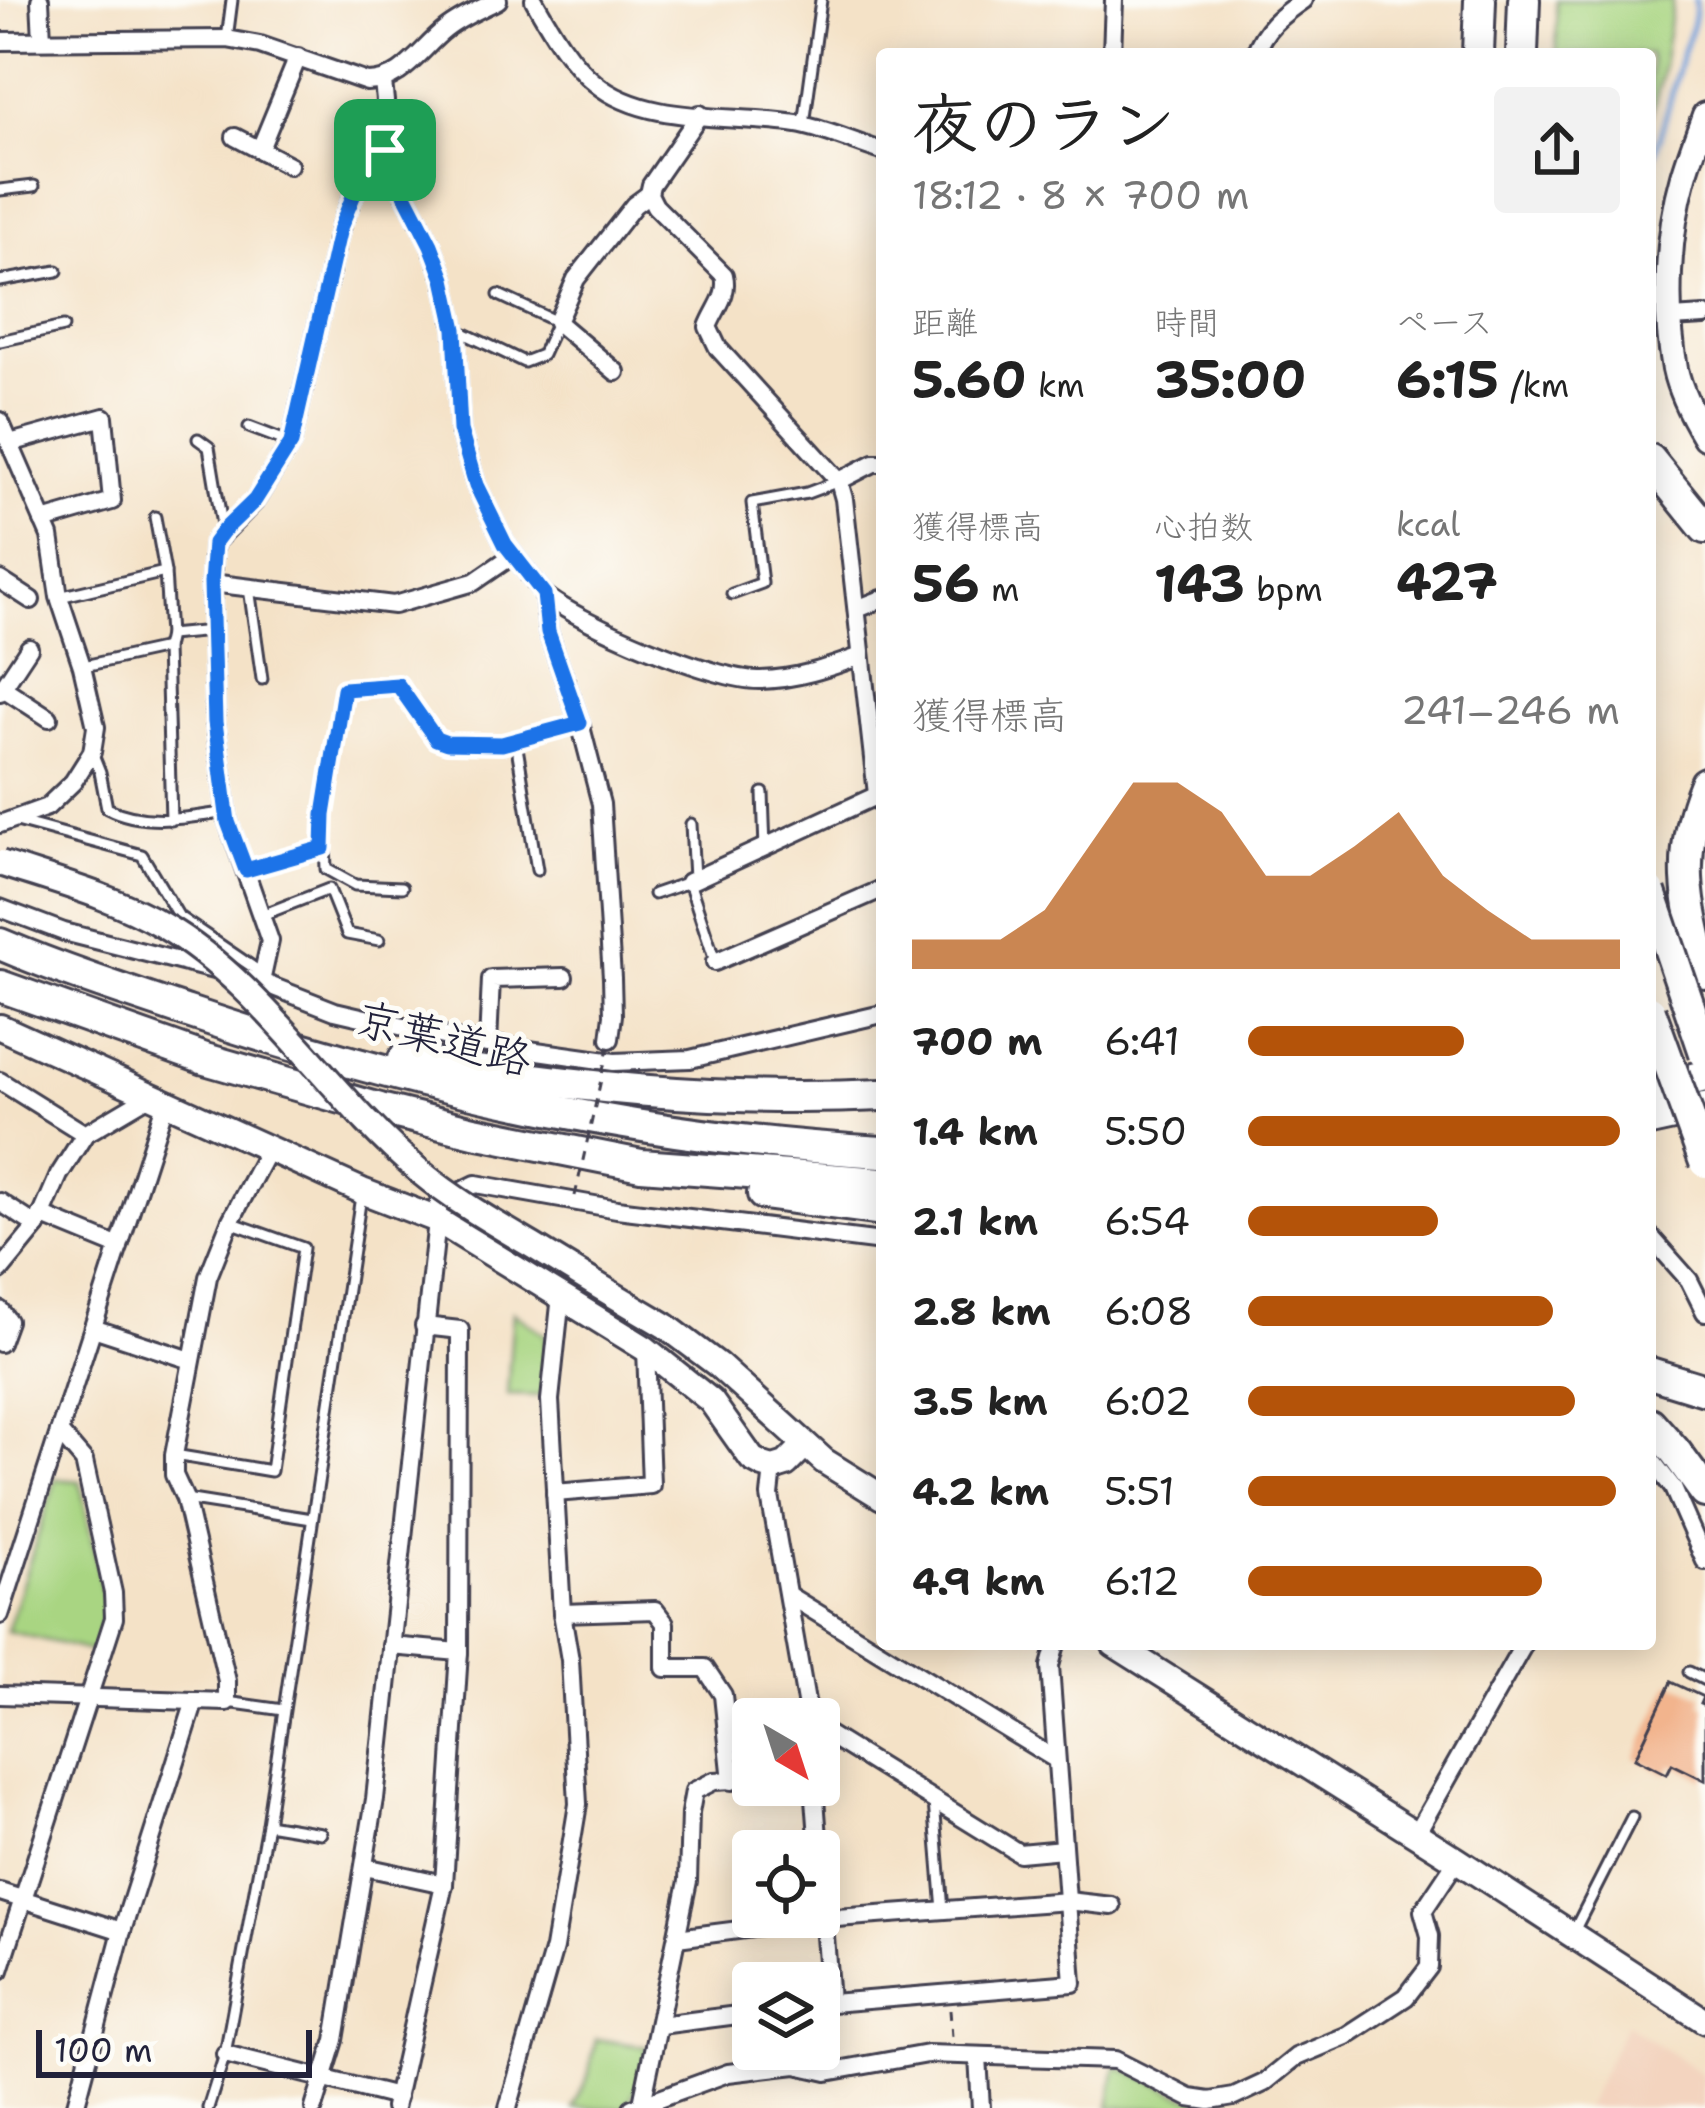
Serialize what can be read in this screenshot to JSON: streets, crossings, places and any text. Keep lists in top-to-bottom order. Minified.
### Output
{"streets":{"highway":["京葉道路"]},"scale_bar":"100 m","north":"bottom right","page":{"heading":["夜のラン","18:12 · 8 × 700 m"],"stats":[["距離","5.60 km"],["時間","35:00"],["ペース","6:15 /km"],["獲得標高","56 m"],["心拍数","143 bpm"],["kcal","427"]],"chart":["獲得標高","241–246 m"],"list":[{"name":"700 m","note":"6:41"},{"name":"1.4 km","note":"5:50"},{"name":"2.1 km","note":"6:54"},{"name":"2.8 km","note":"6:08"},{"name":"3.5 km","note":"6:02"},{"name":"4.2 km","note":"5:51"},{"name":"4.9 km","note":"6:12"}],"scale":"100 m"}}
